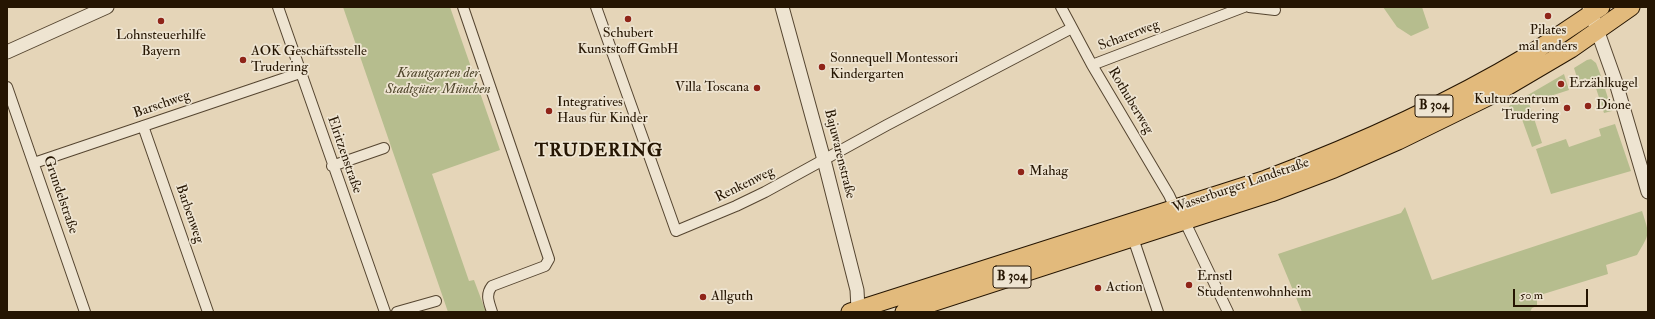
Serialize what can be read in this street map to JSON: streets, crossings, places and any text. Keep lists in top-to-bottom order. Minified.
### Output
{"streets":{"main road":["B 304","Wasserburger Landstraße"],"street":["Scharerweg","Rothuberweg","Barschweg","Bajuwarenstraße","Elritzenstraße","Renkenweg","Grundelstraße","Barbenweg"]},"crossings":[["Scharerweg","Rothuberweg"],["Rothuberweg","Renkenweg"],["Rothuberweg","Wasserburger Landstraße"],["Barschweg","Elritzenstraße"],["Barschweg","Grundelstraße"],["Barschweg","Barbenweg"],["Bajuwarenstraße","Renkenweg"],["Bajuwarenstraße","Wasserburger Landstraße"]],"districts":["TRUDERING"],"parks":["Krautgarten der Stadtgüter München"],"places":["Pilates mal anders","Schubert Kunststoff GmbH","Lohnsteuerhilfe Bayern","AOK Geschäftsstelle Trudering","Sonnequell Montessori Kindergarten","Erzählkugel","Villa Toscana","Dione","Kulturzentrum Trudering","Integratives Haus für Kinder","Mahag","Ernstl Studentenwohnheim","Action","Allguth"],"scale_bar":"50 m"}
